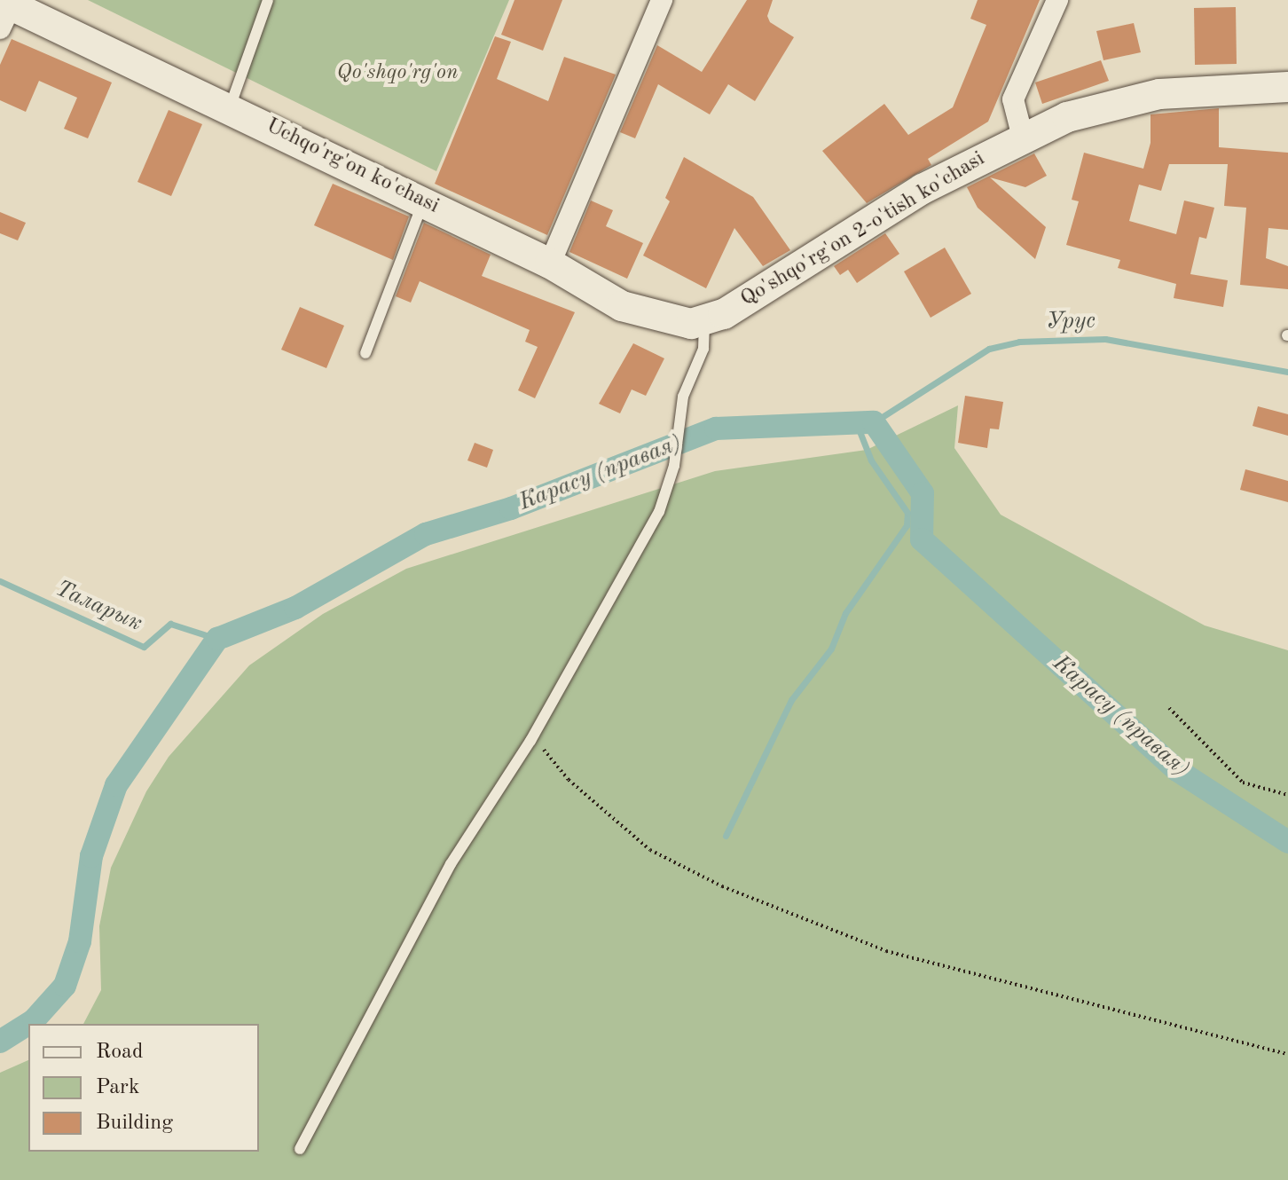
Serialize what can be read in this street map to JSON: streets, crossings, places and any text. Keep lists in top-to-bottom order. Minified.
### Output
{"streets":{"street":["Uchqo'rg'on ko'chasi","Qo'shqo'rg'on 2-o'tish ko'chasi"]},"crossings":[["Uchqo'rg'on ko'chasi","Qo'shqo'rg'on 2-o'tish ko'chasi"]],"water":["Урус","Карасу (правая)","Таларык"],"parks":["Qo'shqo'rg'on"],"legend":["Road","Park","Building"]}
